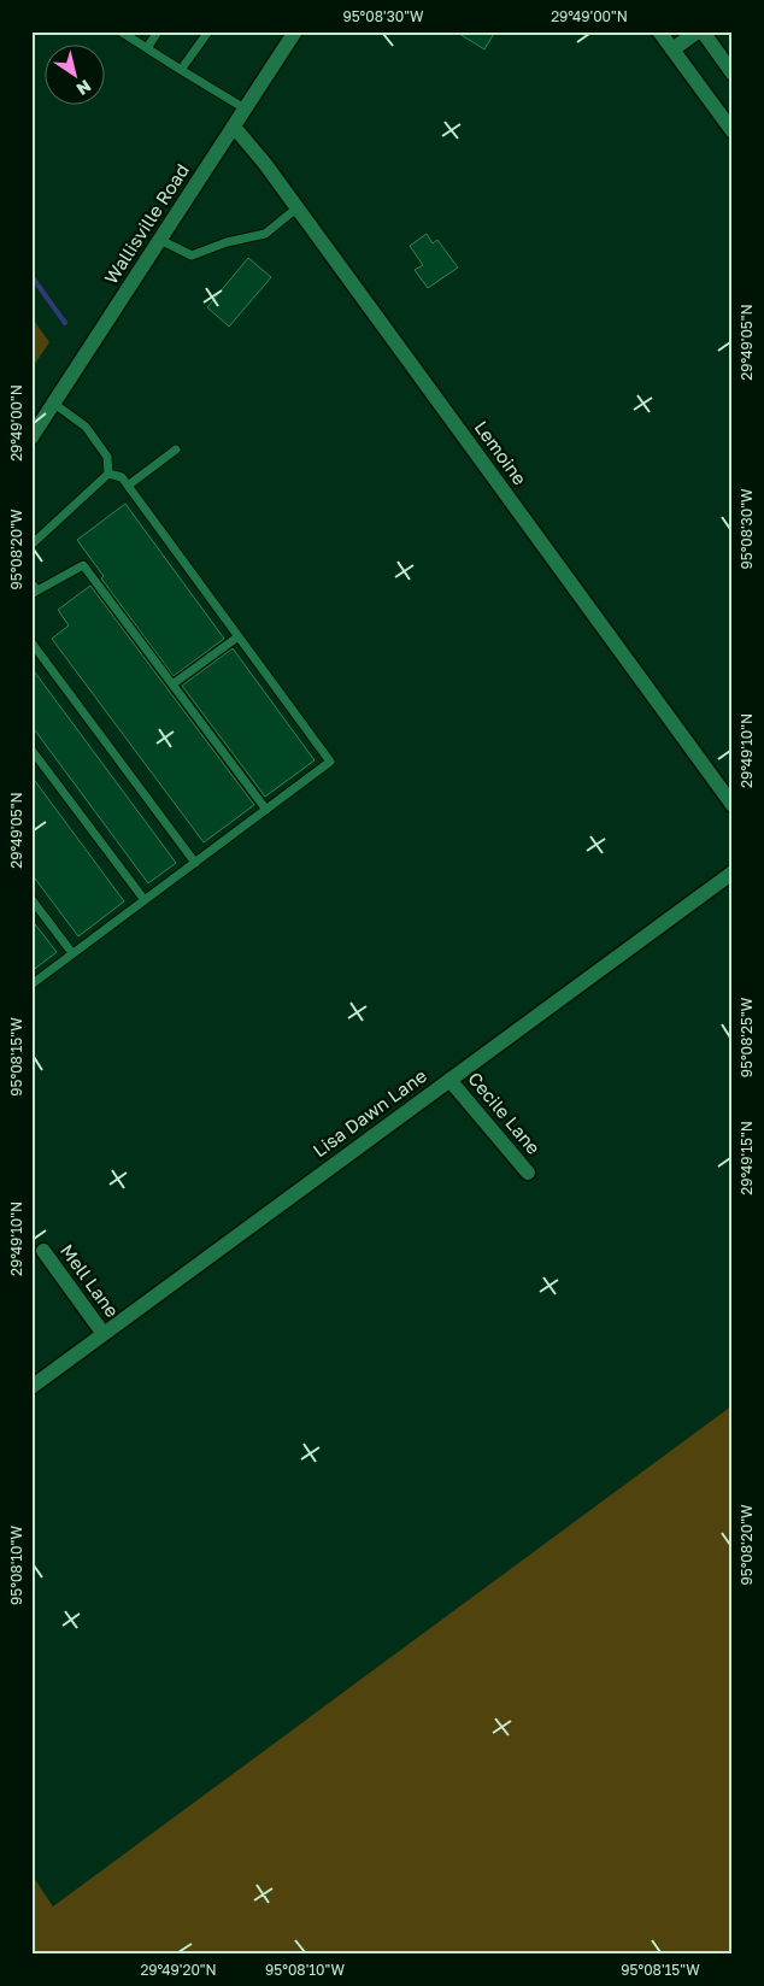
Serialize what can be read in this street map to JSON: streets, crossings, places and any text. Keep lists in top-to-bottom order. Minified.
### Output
{"streets":{"street":["Wallisville Road","Lemoine","Lisa Dawn Lane","Cecile Lane","Mell Lane"]},"crossings":[["Wallisville Road","Lemoine"],["Lisa Dawn Lane","Cecile Lane"],["Lisa Dawn Lane","Mell Lane"]],"north":"bottom right","coordinates":["95°08'30\"W","29°49'00\"N","29°49'05\"N","95°08'20\"W","29°49'10\"N","95°08'25\"W","95°08'15\"W","29°49'15\"N","95°08'10\"W","29°49'20\"N"]}
